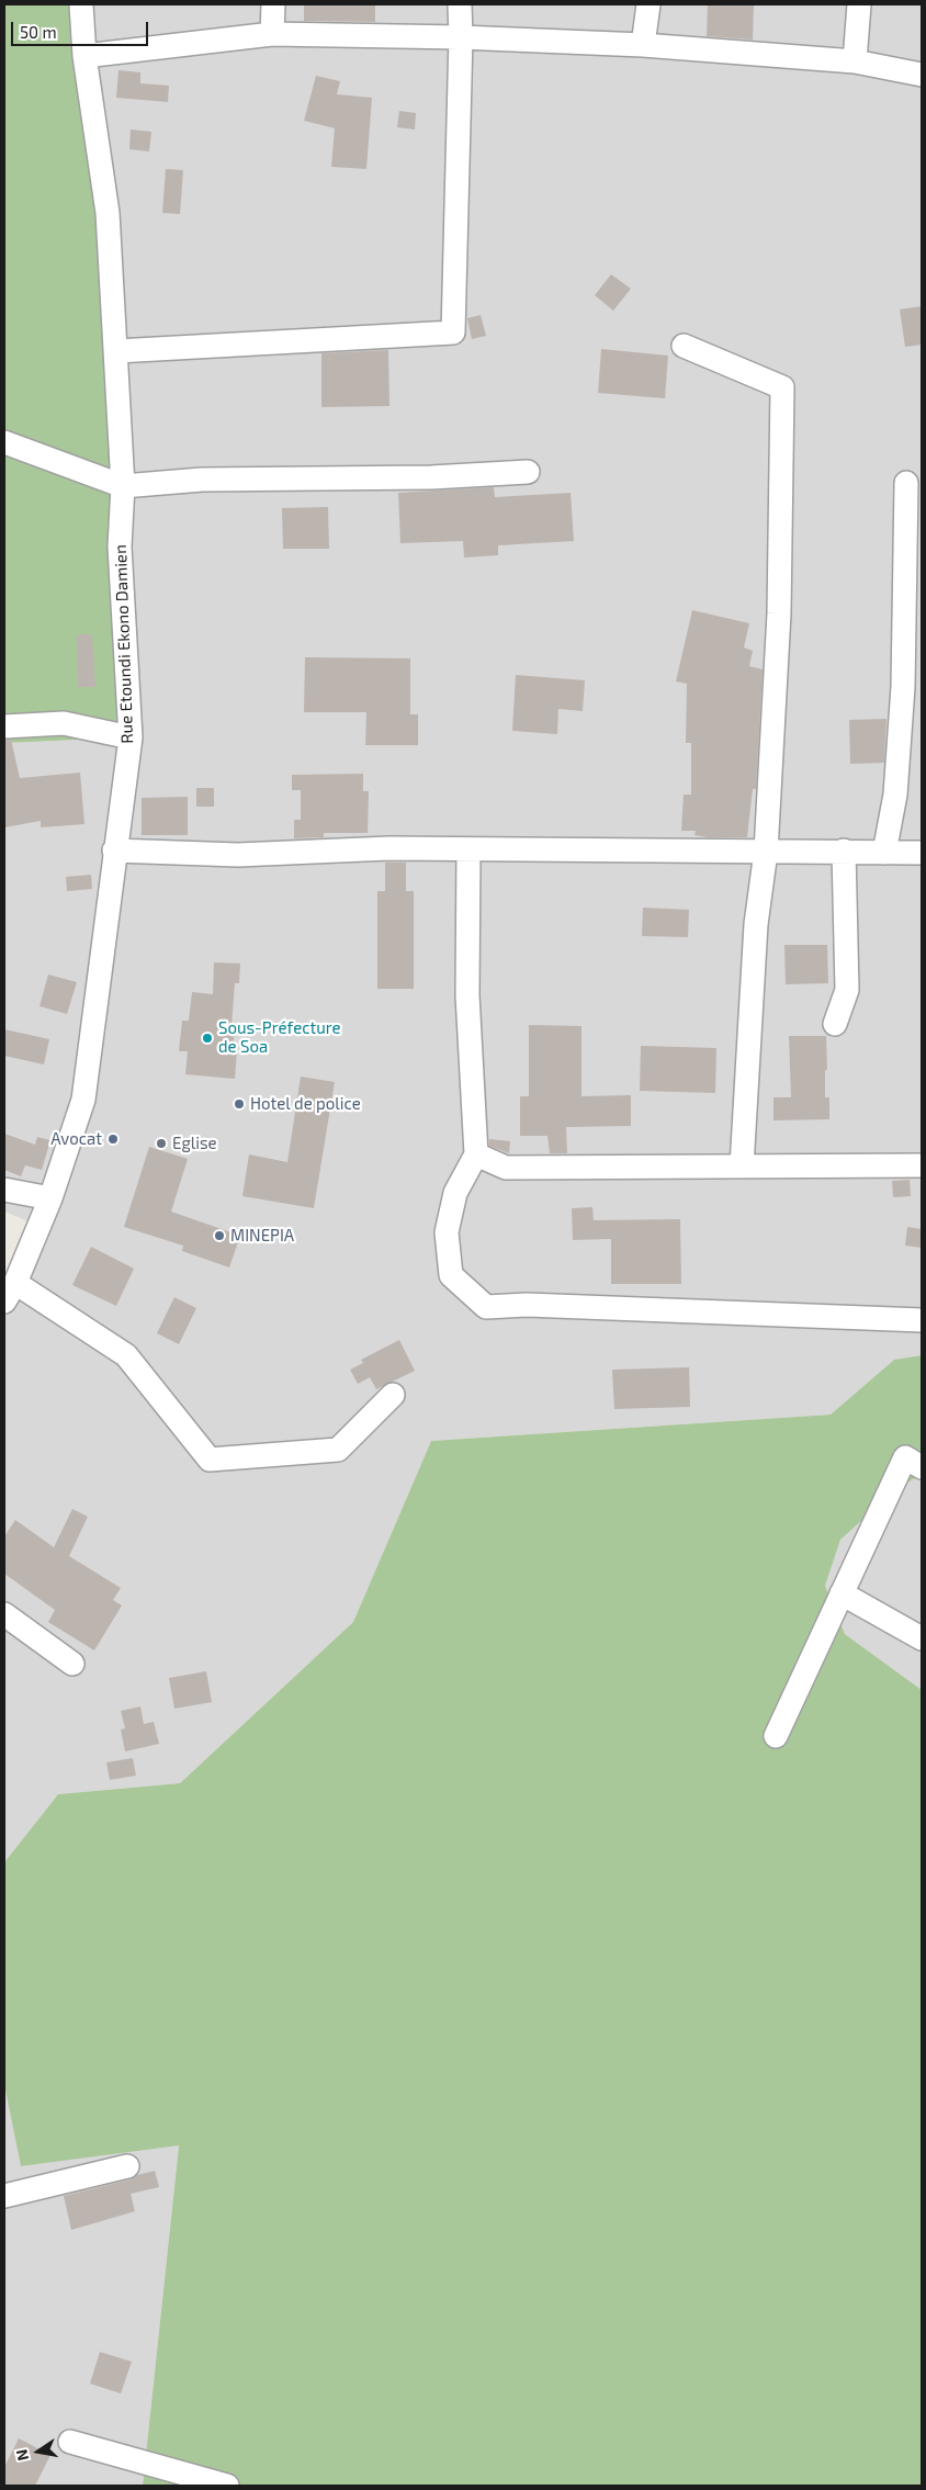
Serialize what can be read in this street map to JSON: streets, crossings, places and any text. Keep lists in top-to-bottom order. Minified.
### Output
{"streets":{"street":["Rue Etoundi Ekono Damien"]},"places":["Sous-Préfecture de Soa","Hotel de police","Avocat","Eglise","MINEPIA"],"scale_bar":"50 m","north":"left"}
